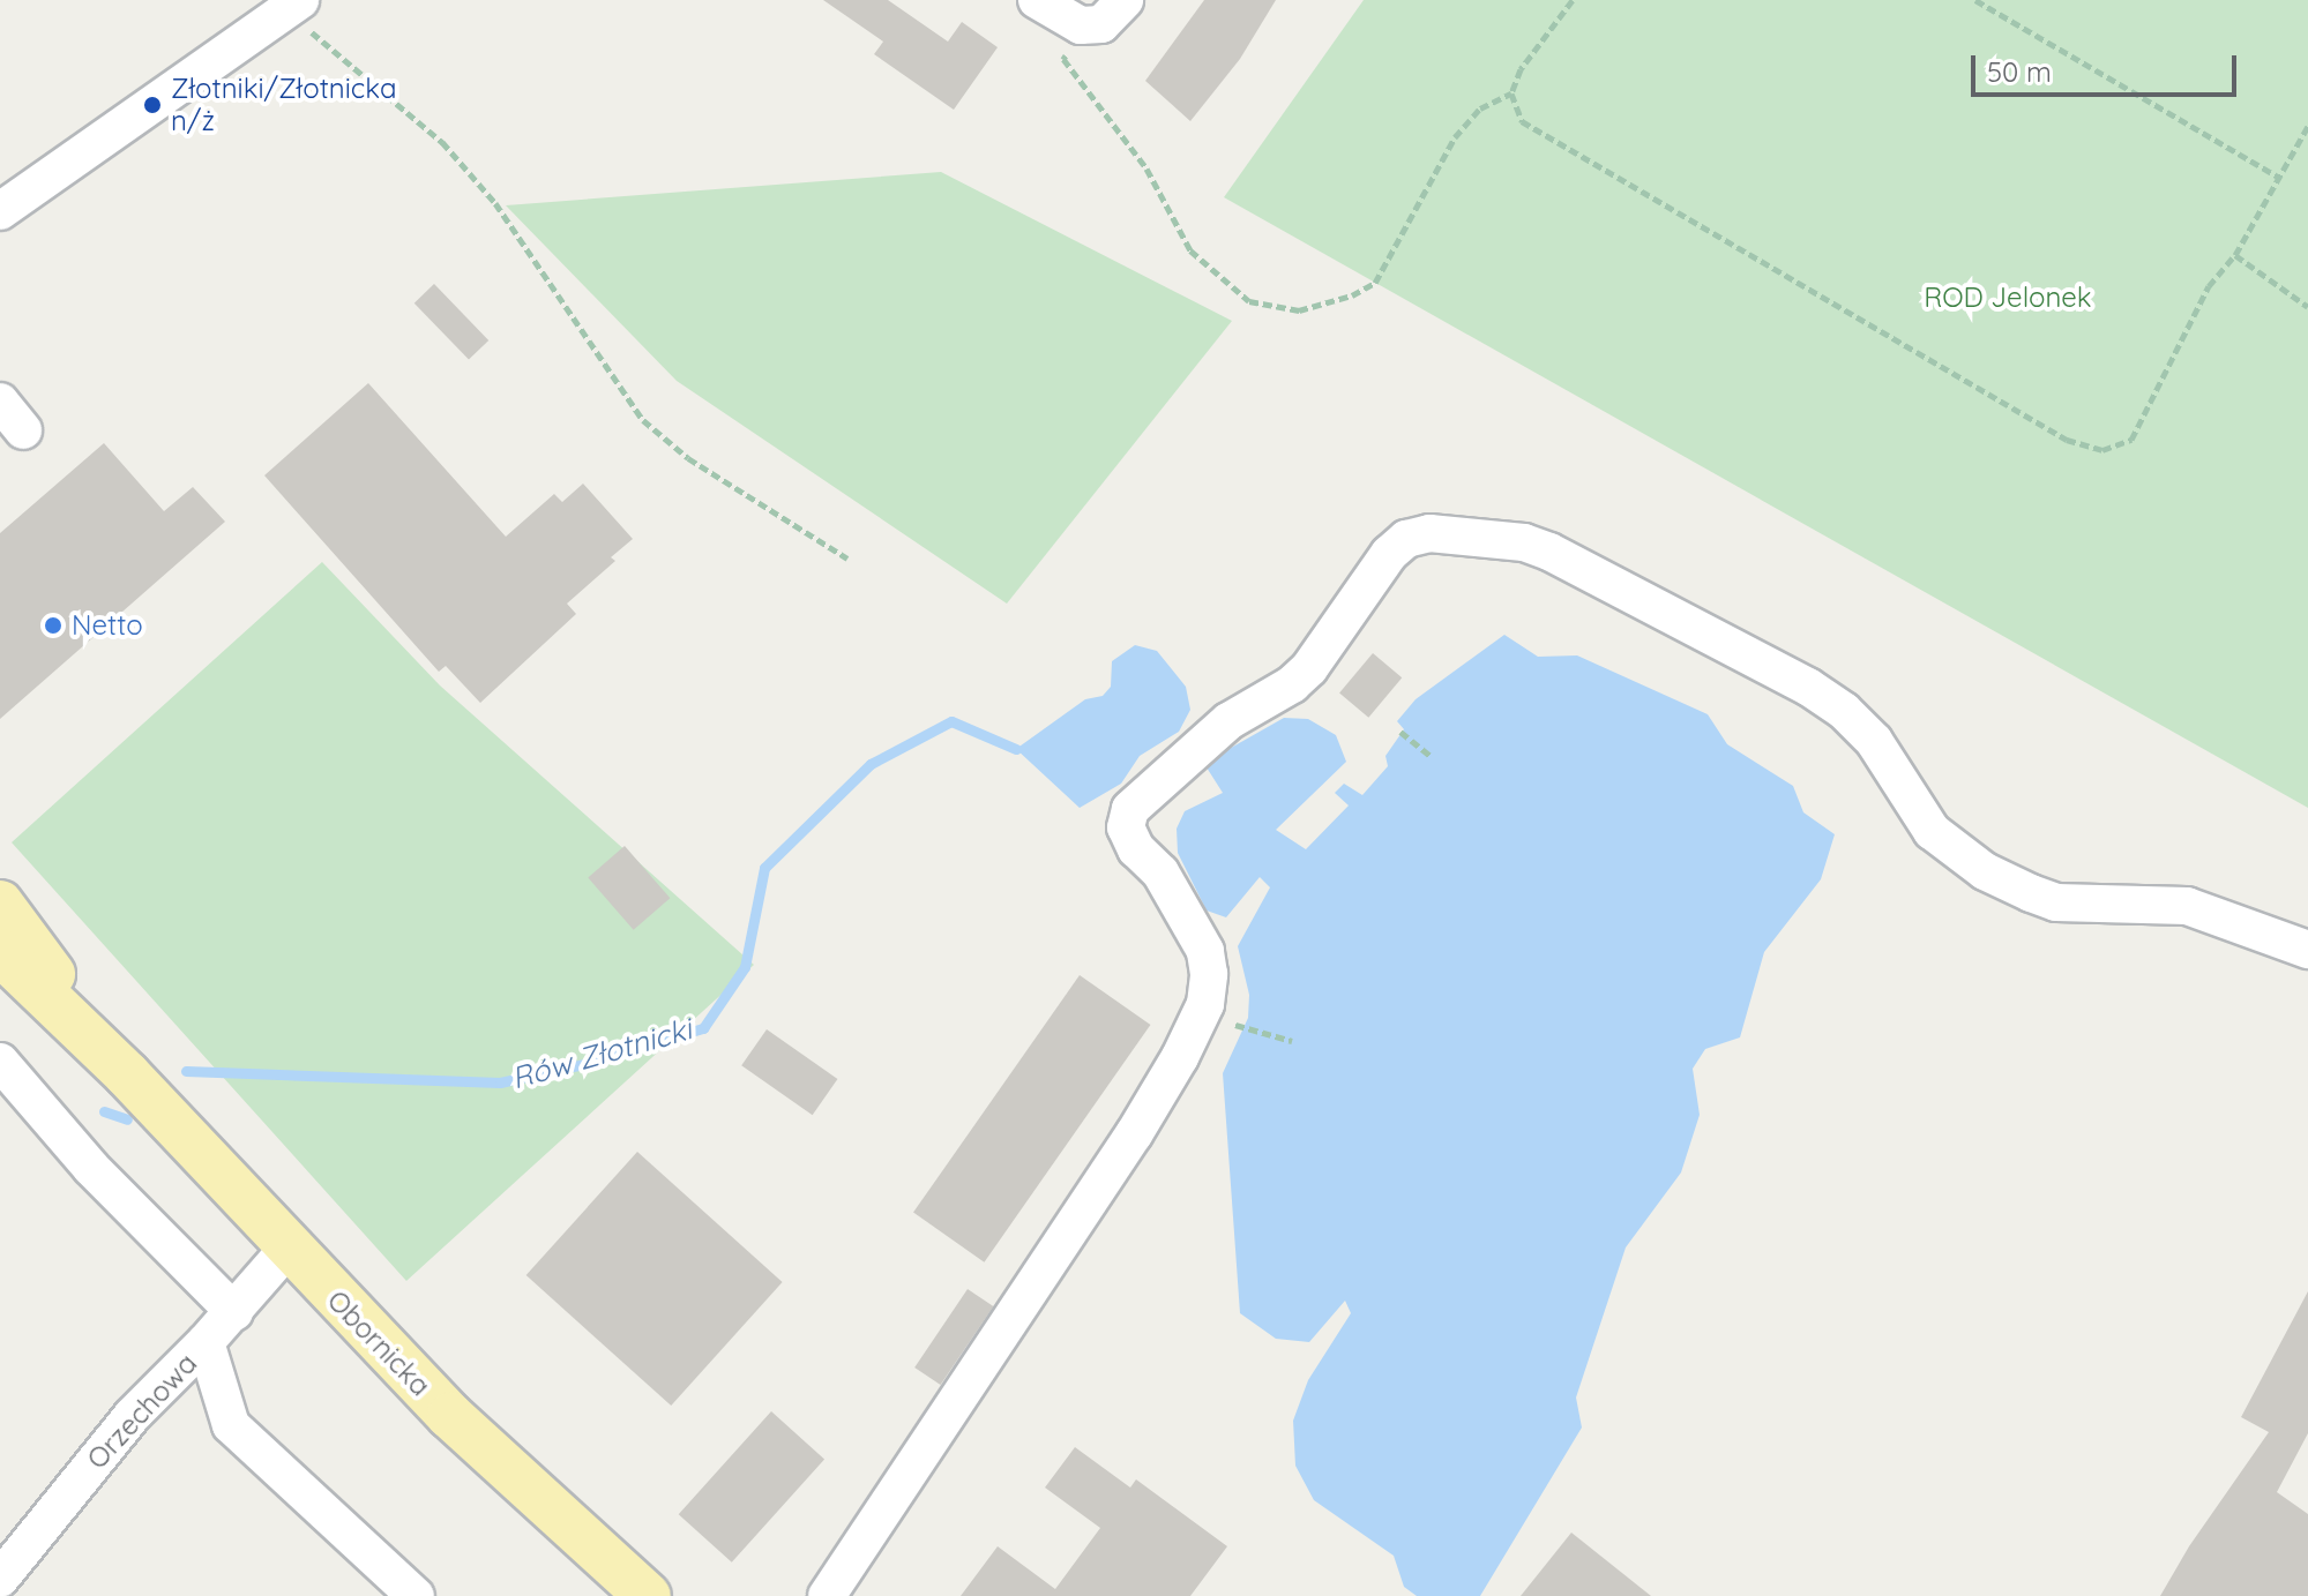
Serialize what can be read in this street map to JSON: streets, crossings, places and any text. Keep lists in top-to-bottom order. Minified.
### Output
{"streets":{"main road":["Obornicka"],"street":["Orzechowa"]},"crossings":[["Obornicka","Orzechowa"]],"water":["Rów Złotnicki"],"parks":["ROD Jelonek"],"places":["Złotniki/Złotnicka n/ż","Netto"],"scale_bar":"50 m"}
